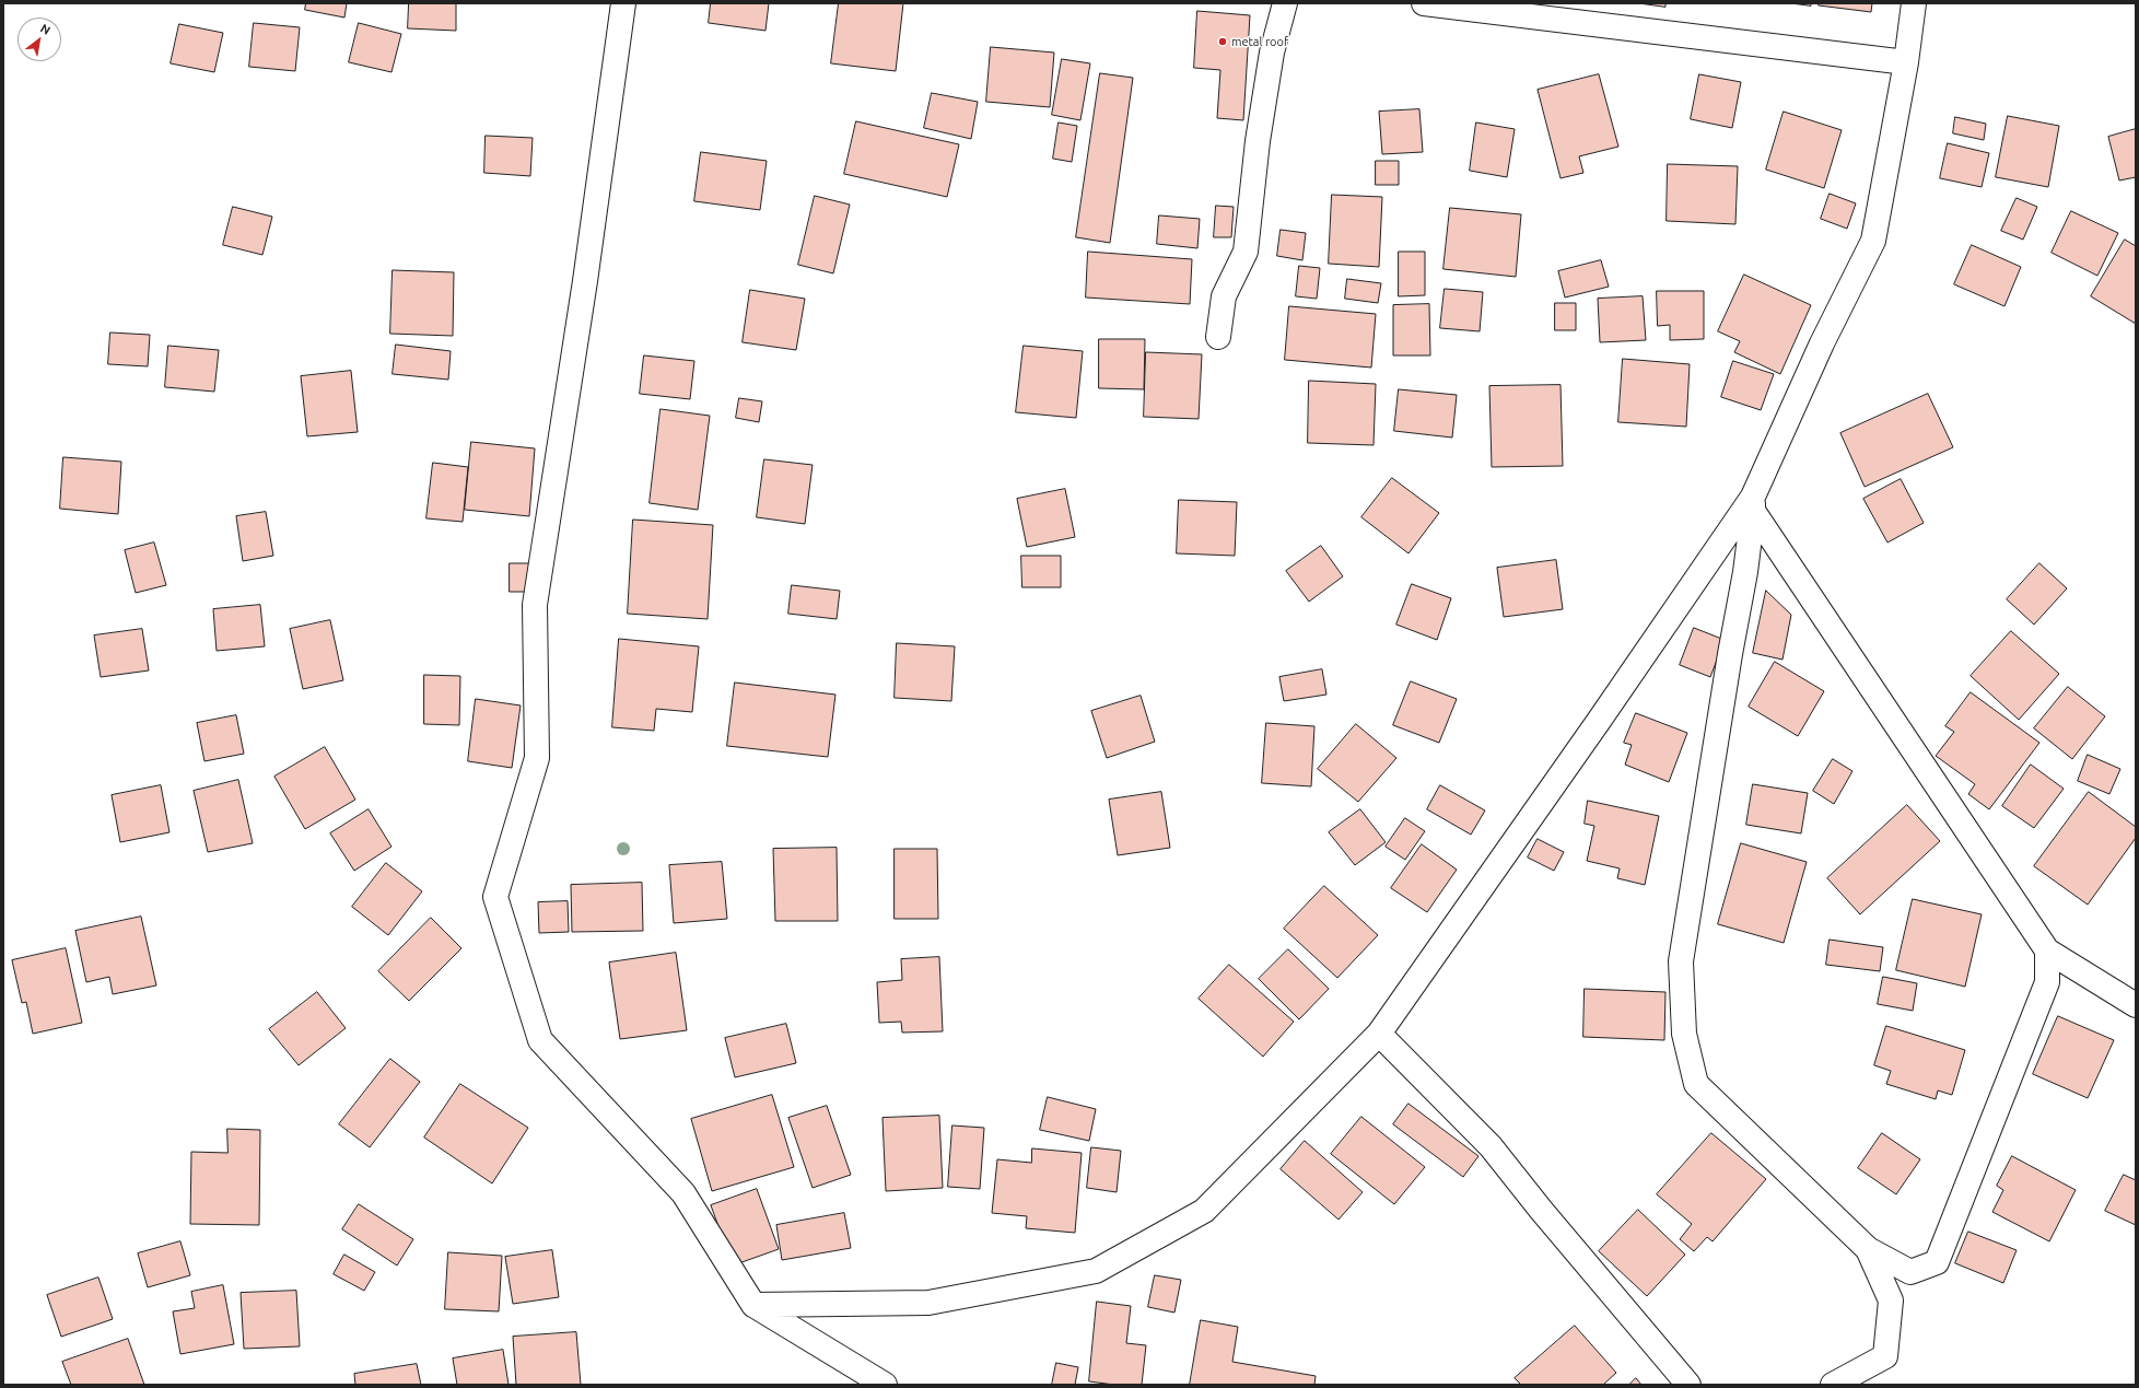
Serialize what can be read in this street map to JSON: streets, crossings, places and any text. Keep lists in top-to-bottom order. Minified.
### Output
{"places":["metal roof"],"north":"top right"}
